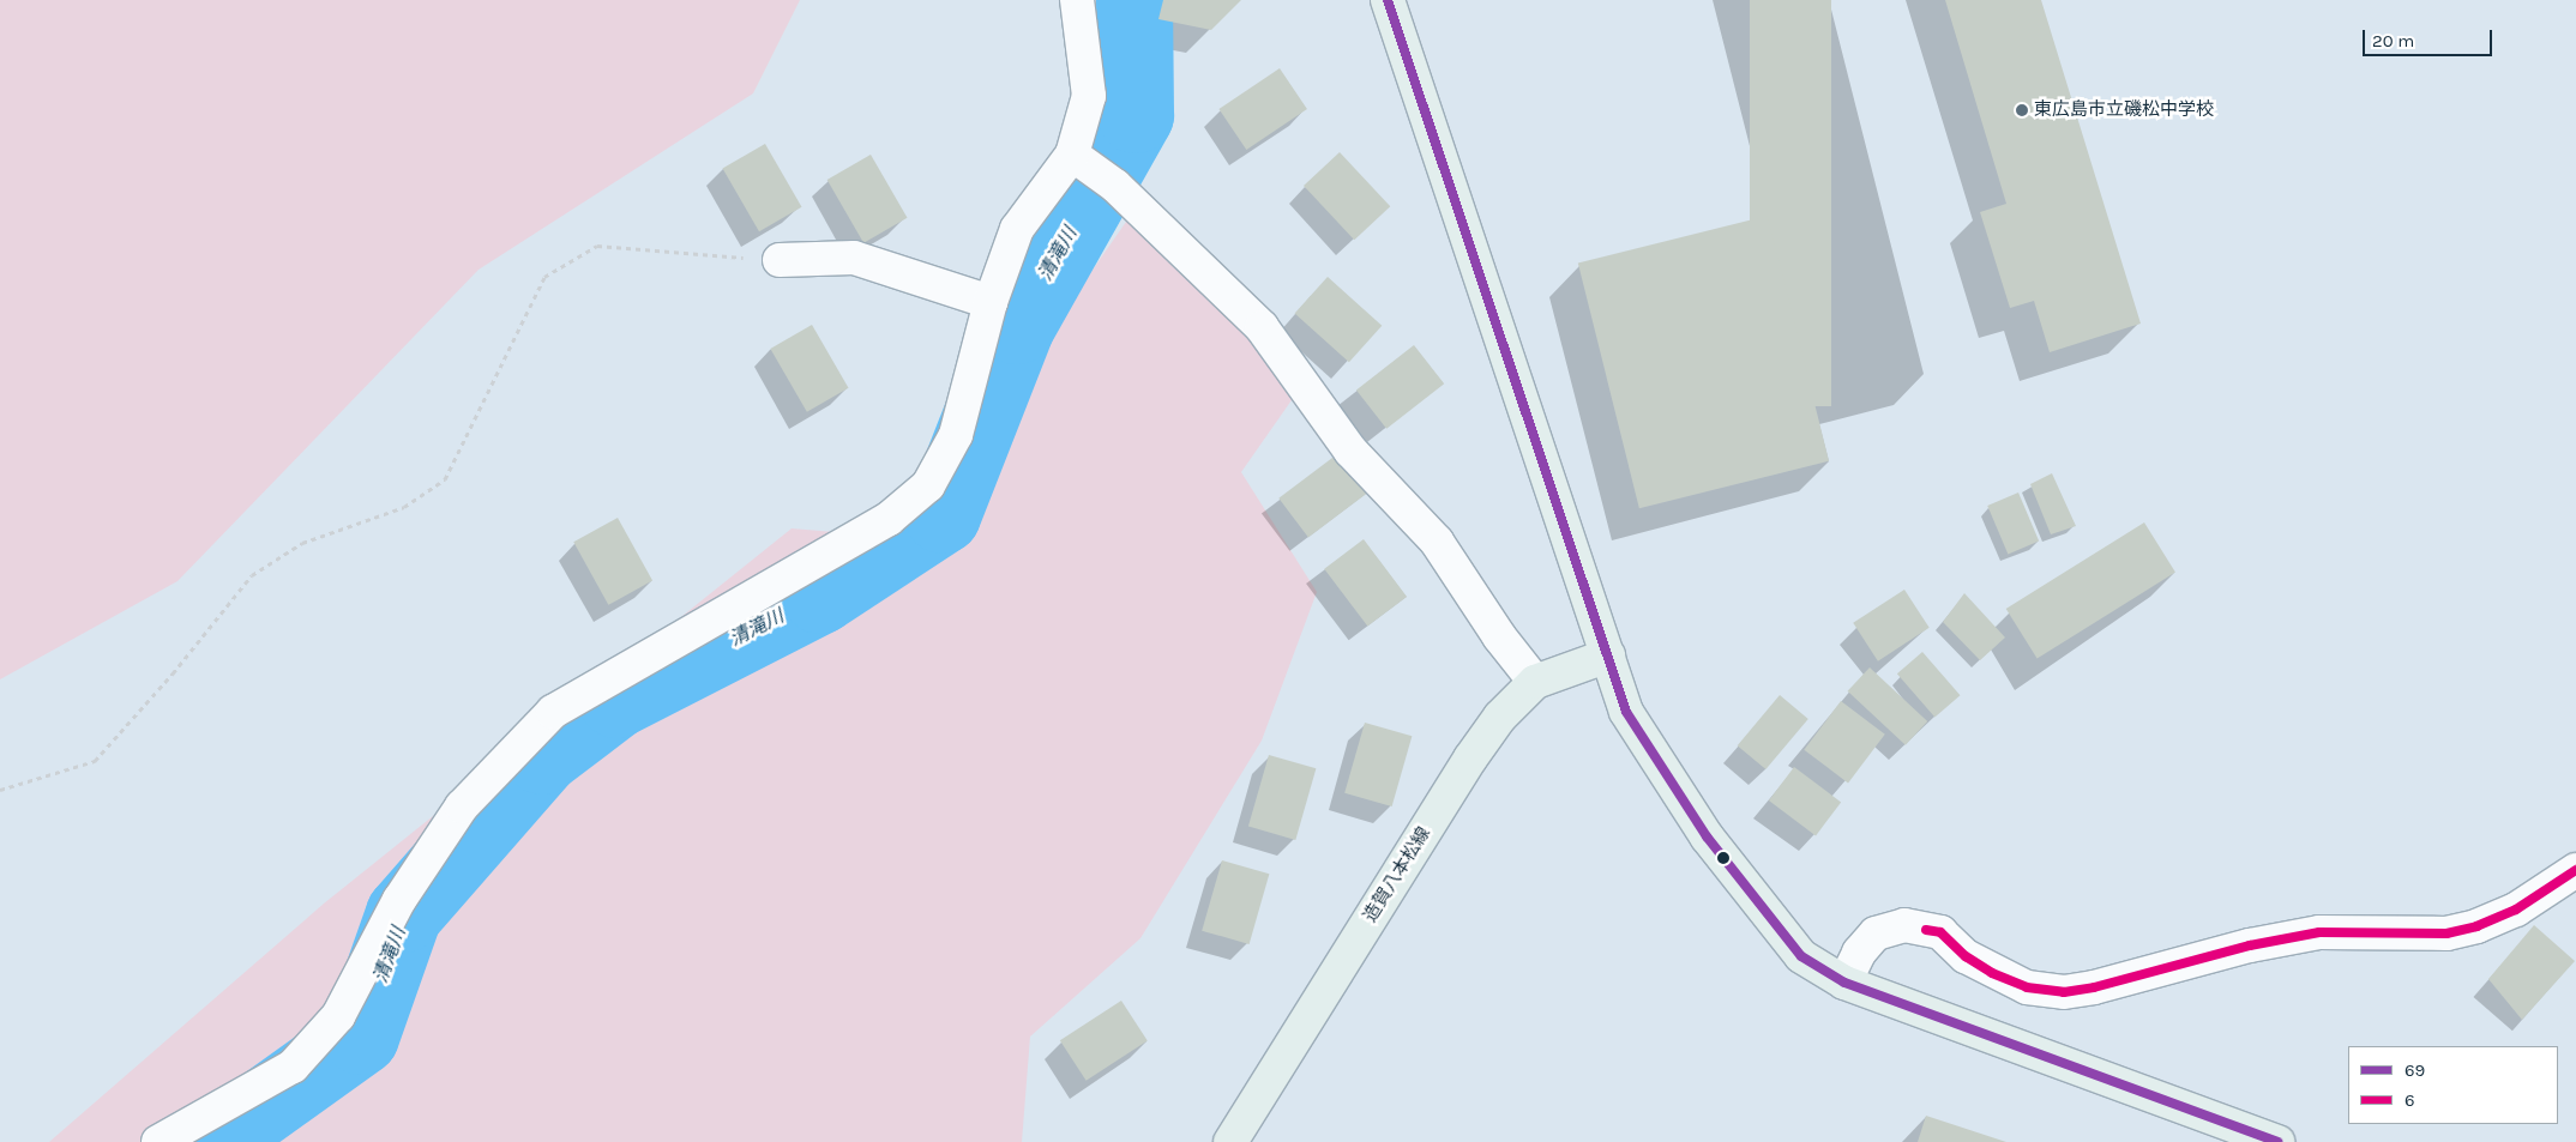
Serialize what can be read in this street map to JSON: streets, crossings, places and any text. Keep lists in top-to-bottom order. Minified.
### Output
{"streets":{"main road":["造賀八本松線"]},"water":["清滝川"],"places":["東広島市立磯松中学校"],"lines":["transit line 69","transit line 6"],"legend":["69","6"],"scale_bar":"20 m"}
